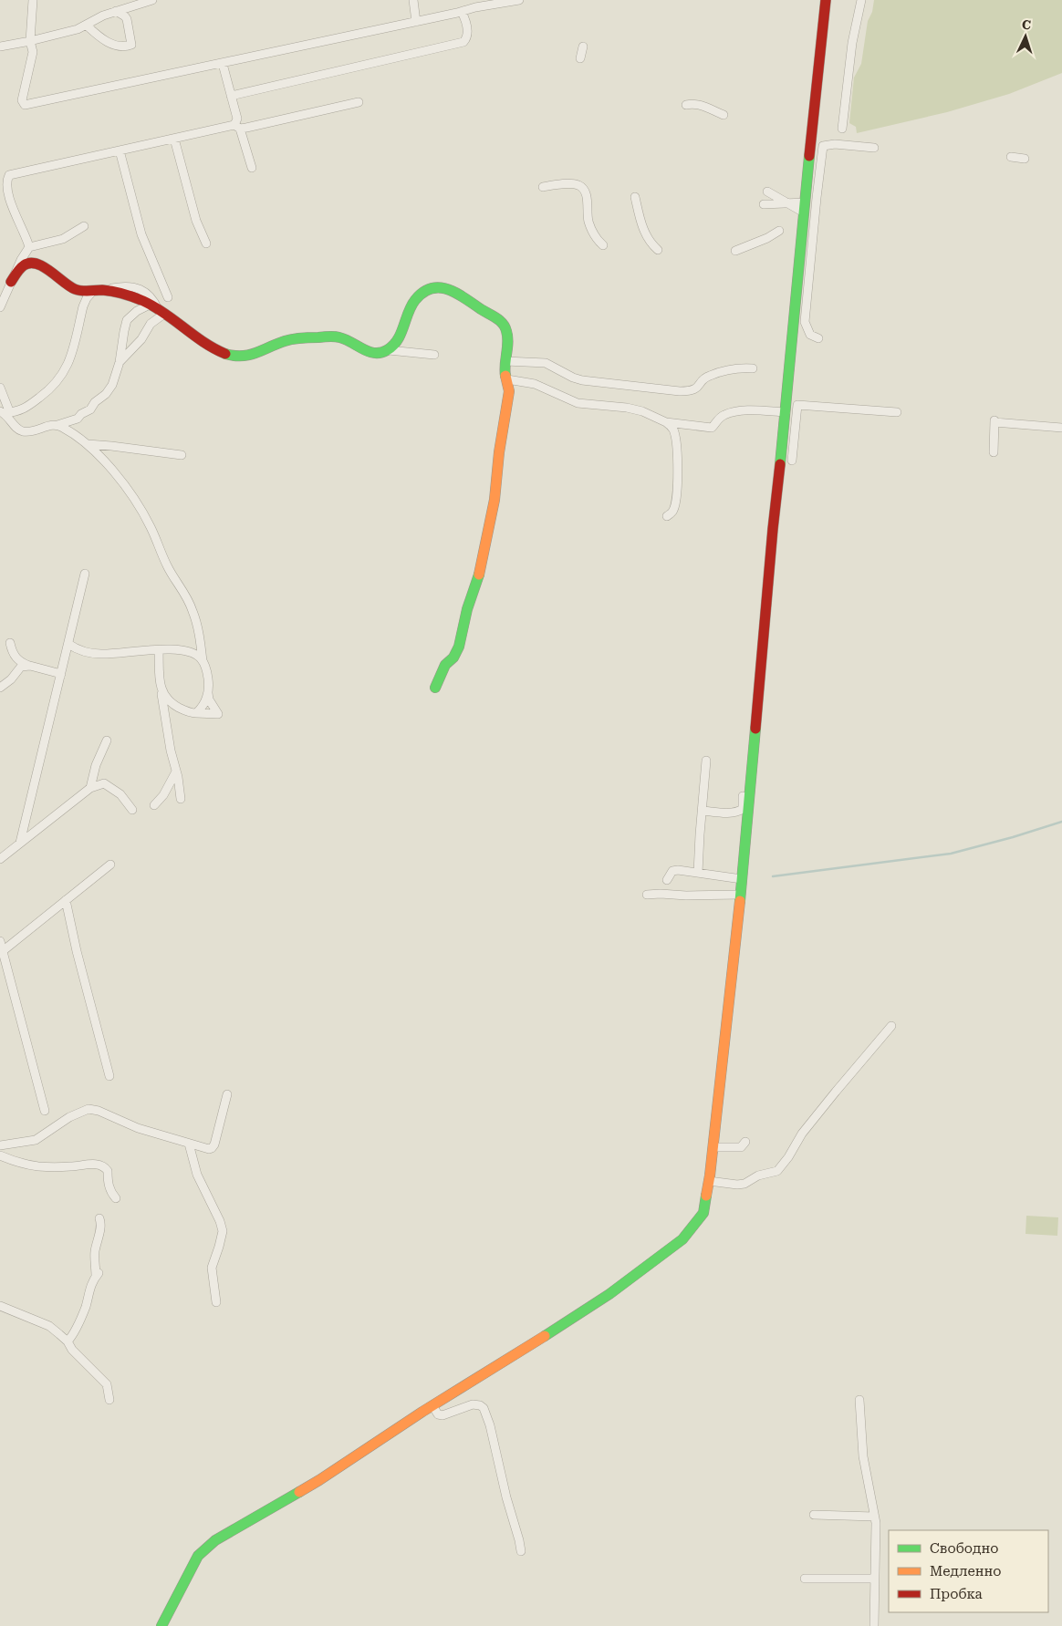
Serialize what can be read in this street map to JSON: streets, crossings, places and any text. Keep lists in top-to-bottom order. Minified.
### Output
{"legend":["Свободно","Медленно","Пробка"],"north":"top"}
